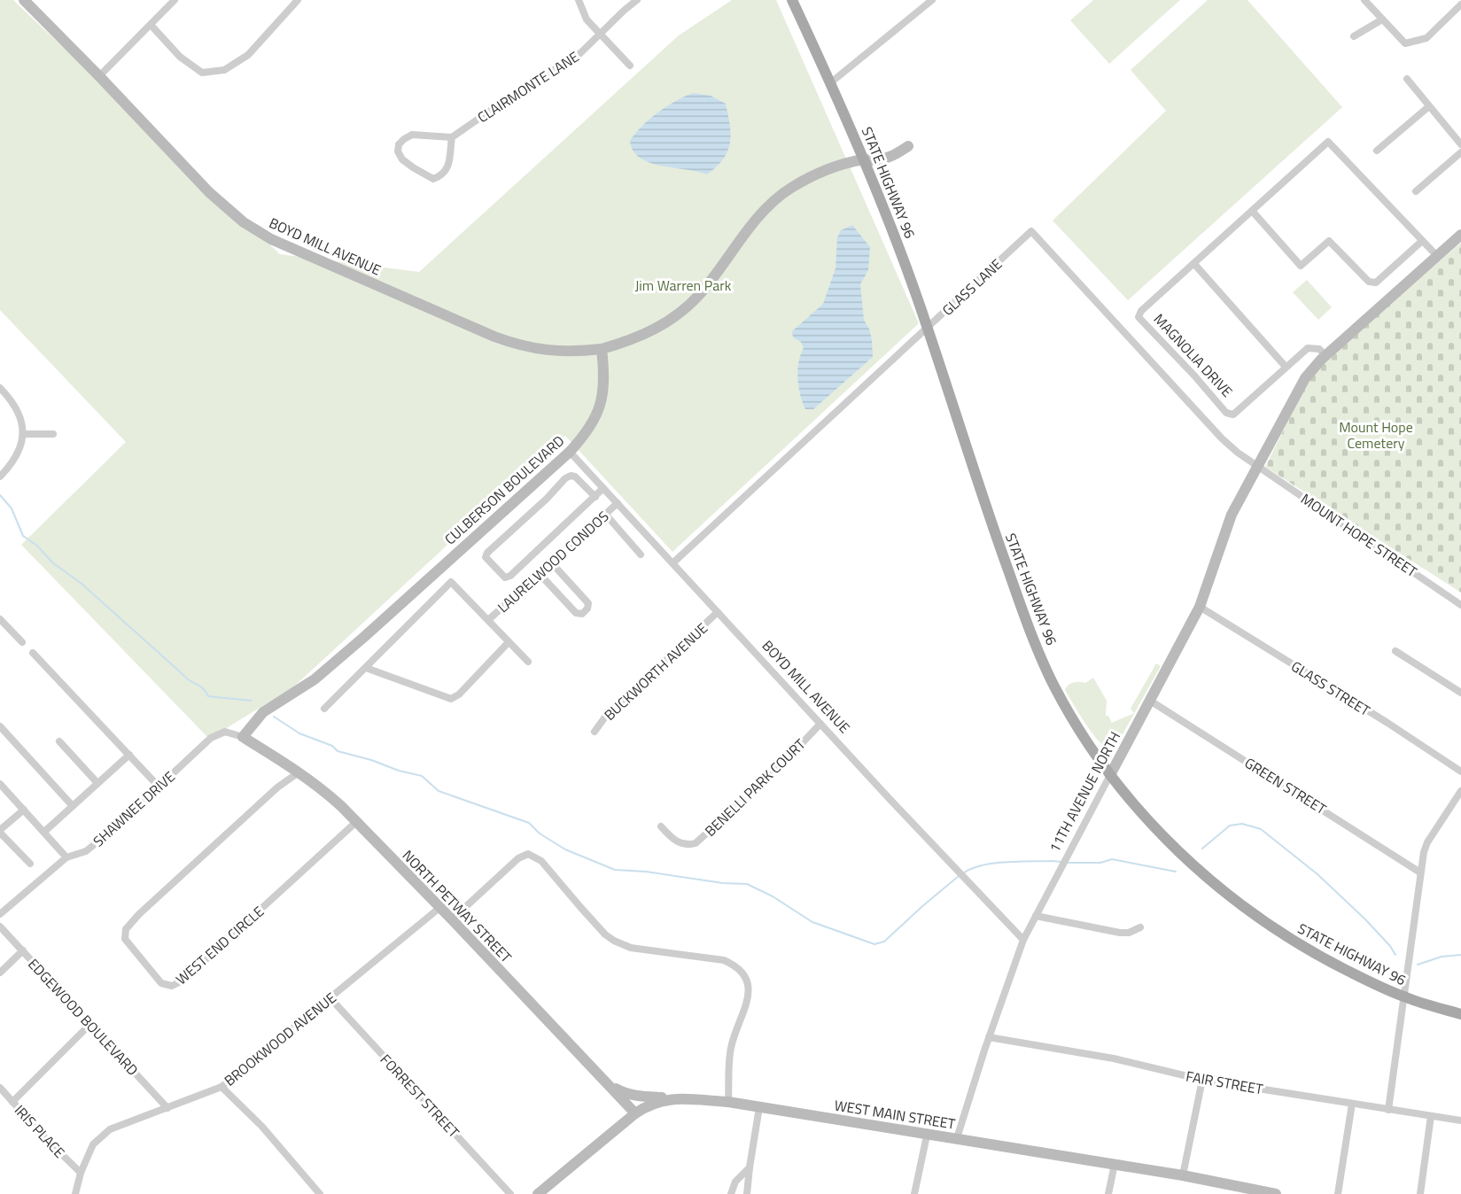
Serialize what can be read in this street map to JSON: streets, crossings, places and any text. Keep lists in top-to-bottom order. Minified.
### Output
{"streets":{"main road":["STATE HIGHWAY 96"],"street":["CLAIRMONTE LANE","BOYD MILL AVENUE","GLASS LANE","MAGNOLIA DRIVE","CULBERSON BOULEVARD","MOUNT HOPE STREET","LAURELWOOD CONDOS","BUCKWORTH AVENUE","GLASS STREET","GREEN STREET","BENELLI PARK COURT","11TH AVENUE NORTH","SHAWNEE DRIVE","NORTH PETWAY STREET","WEST END CIRCLE","EDGEWOOD BOULEVARD","BROOKWOOD AVENUE","FAIR STREET","FORREST STREET","WEST MAIN STREET","IRIS PLACE"]},"crossings":[["STATE HIGHWAY 96","GLASS LANE"],["STATE HIGHWAY 96","11TH AVENUE NORTH"],["BOYD MILL AVENUE","GLASS LANE"],["BOYD MILL AVENUE","CULBERSON BOULEVARD"],["BOYD MILL AVENUE","LAURELWOOD CONDOS"],["BOYD MILL AVENUE","BUCKWORTH AVENUE"],["BOYD MILL AVENUE","BENELLI PARK COURT"],["BOYD MILL AVENUE","11TH AVENUE NORTH"],["GLASS LANE","MOUNT HOPE STREET"],["GLASS LANE","11TH AVENUE NORTH"],["CULBERSON BOULEVARD","SHAWNEE DRIVE"],["CULBERSON BOULEVARD","NORTH PETWAY STREET"],["MOUNT HOPE STREET","11TH AVENUE NORTH"],["GLASS STREET","11TH AVENUE NORTH"],["GREEN STREET","11TH AVENUE NORTH"],["11TH AVENUE NORTH","FAIR STREET"],["11TH AVENUE NORTH","WEST MAIN STREET"],["SHAWNEE DRIVE","NORTH PETWAY STREET"],["NORTH PETWAY STREET","WEST END CIRCLE"],["NORTH PETWAY STREET","BROOKWOOD AVENUE"],["NORTH PETWAY STREET","WEST MAIN STREET"],["EDGEWOOD BOULEVARD","BROOKWOOD AVENUE"],["BROOKWOOD AVENUE","FORREST STREET"],["BROOKWOOD AVENUE","IRIS PLACE"]],"parks":["Jim Warren Park","Mount Hope Cemetery"]}
